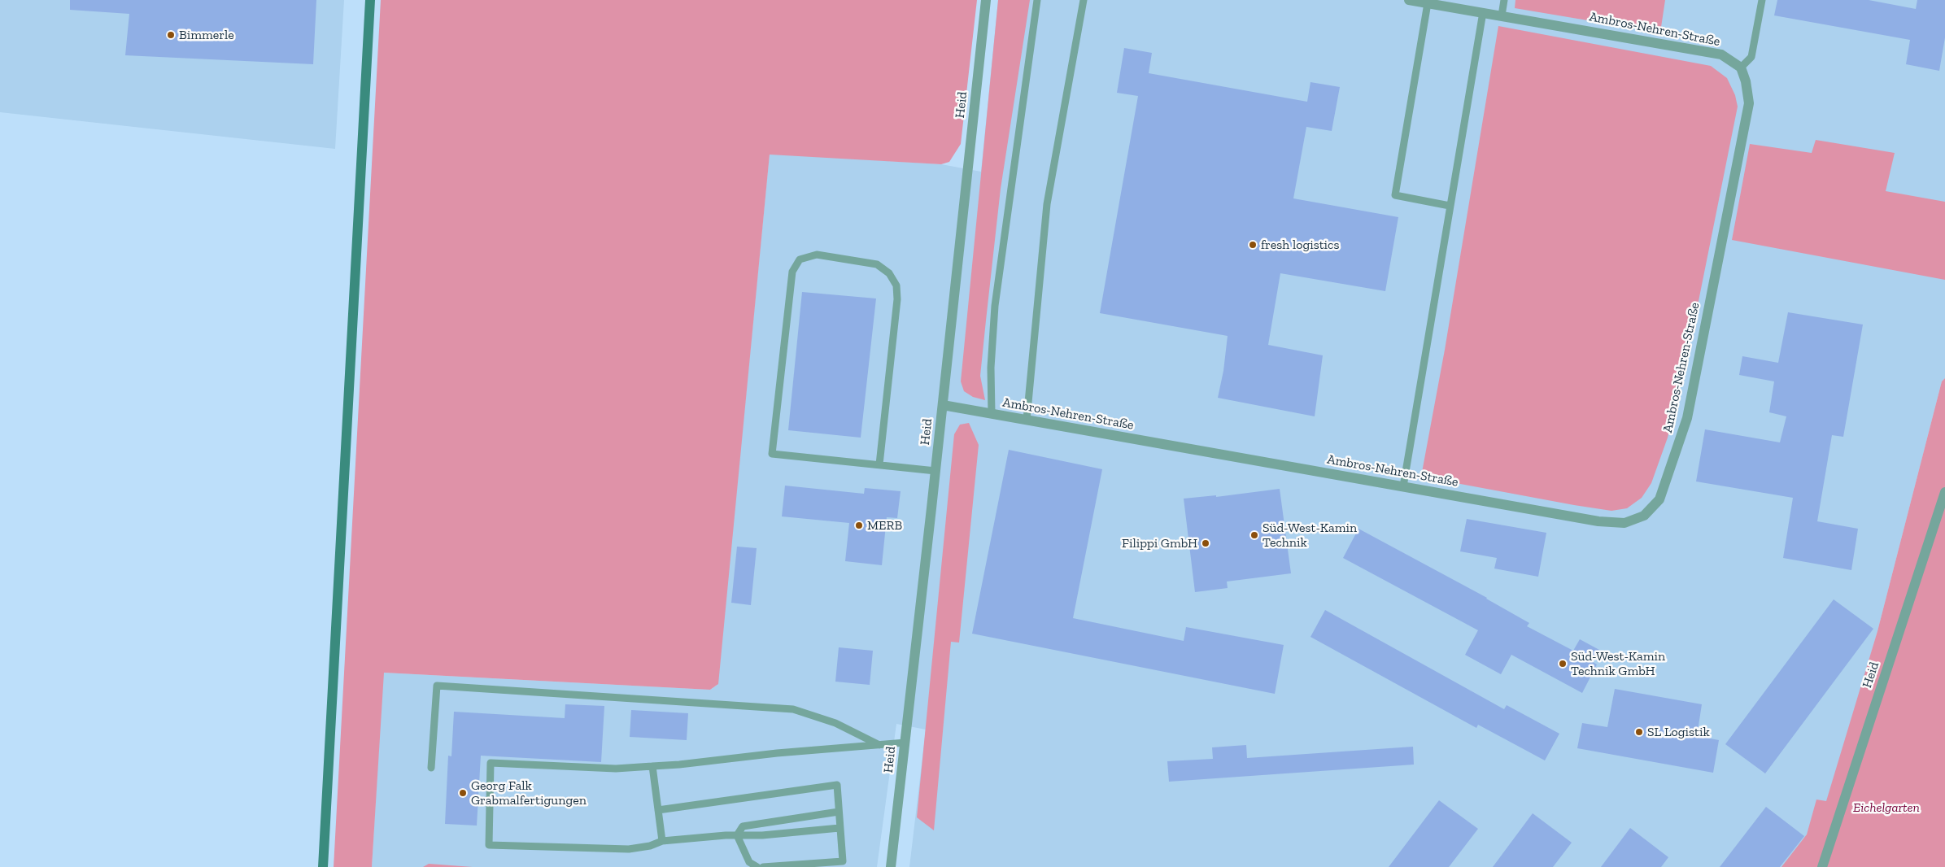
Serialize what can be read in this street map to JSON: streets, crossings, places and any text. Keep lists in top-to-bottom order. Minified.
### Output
{"streets":{"street":["Ambros-Nehren-Straße","Heid"]},"crossings":[["Ambros-Nehren-Straße","Heid"]],"parks":["Eichelgarten"],"places":["Bimmerle","fresh logistics","MERB","Süd-West-Kamin Technik","Filippi GmbH","Süd-West-Kamin Technik GmbH","SL Logistik","Georg Falk Grabmalfertigungen"]}
